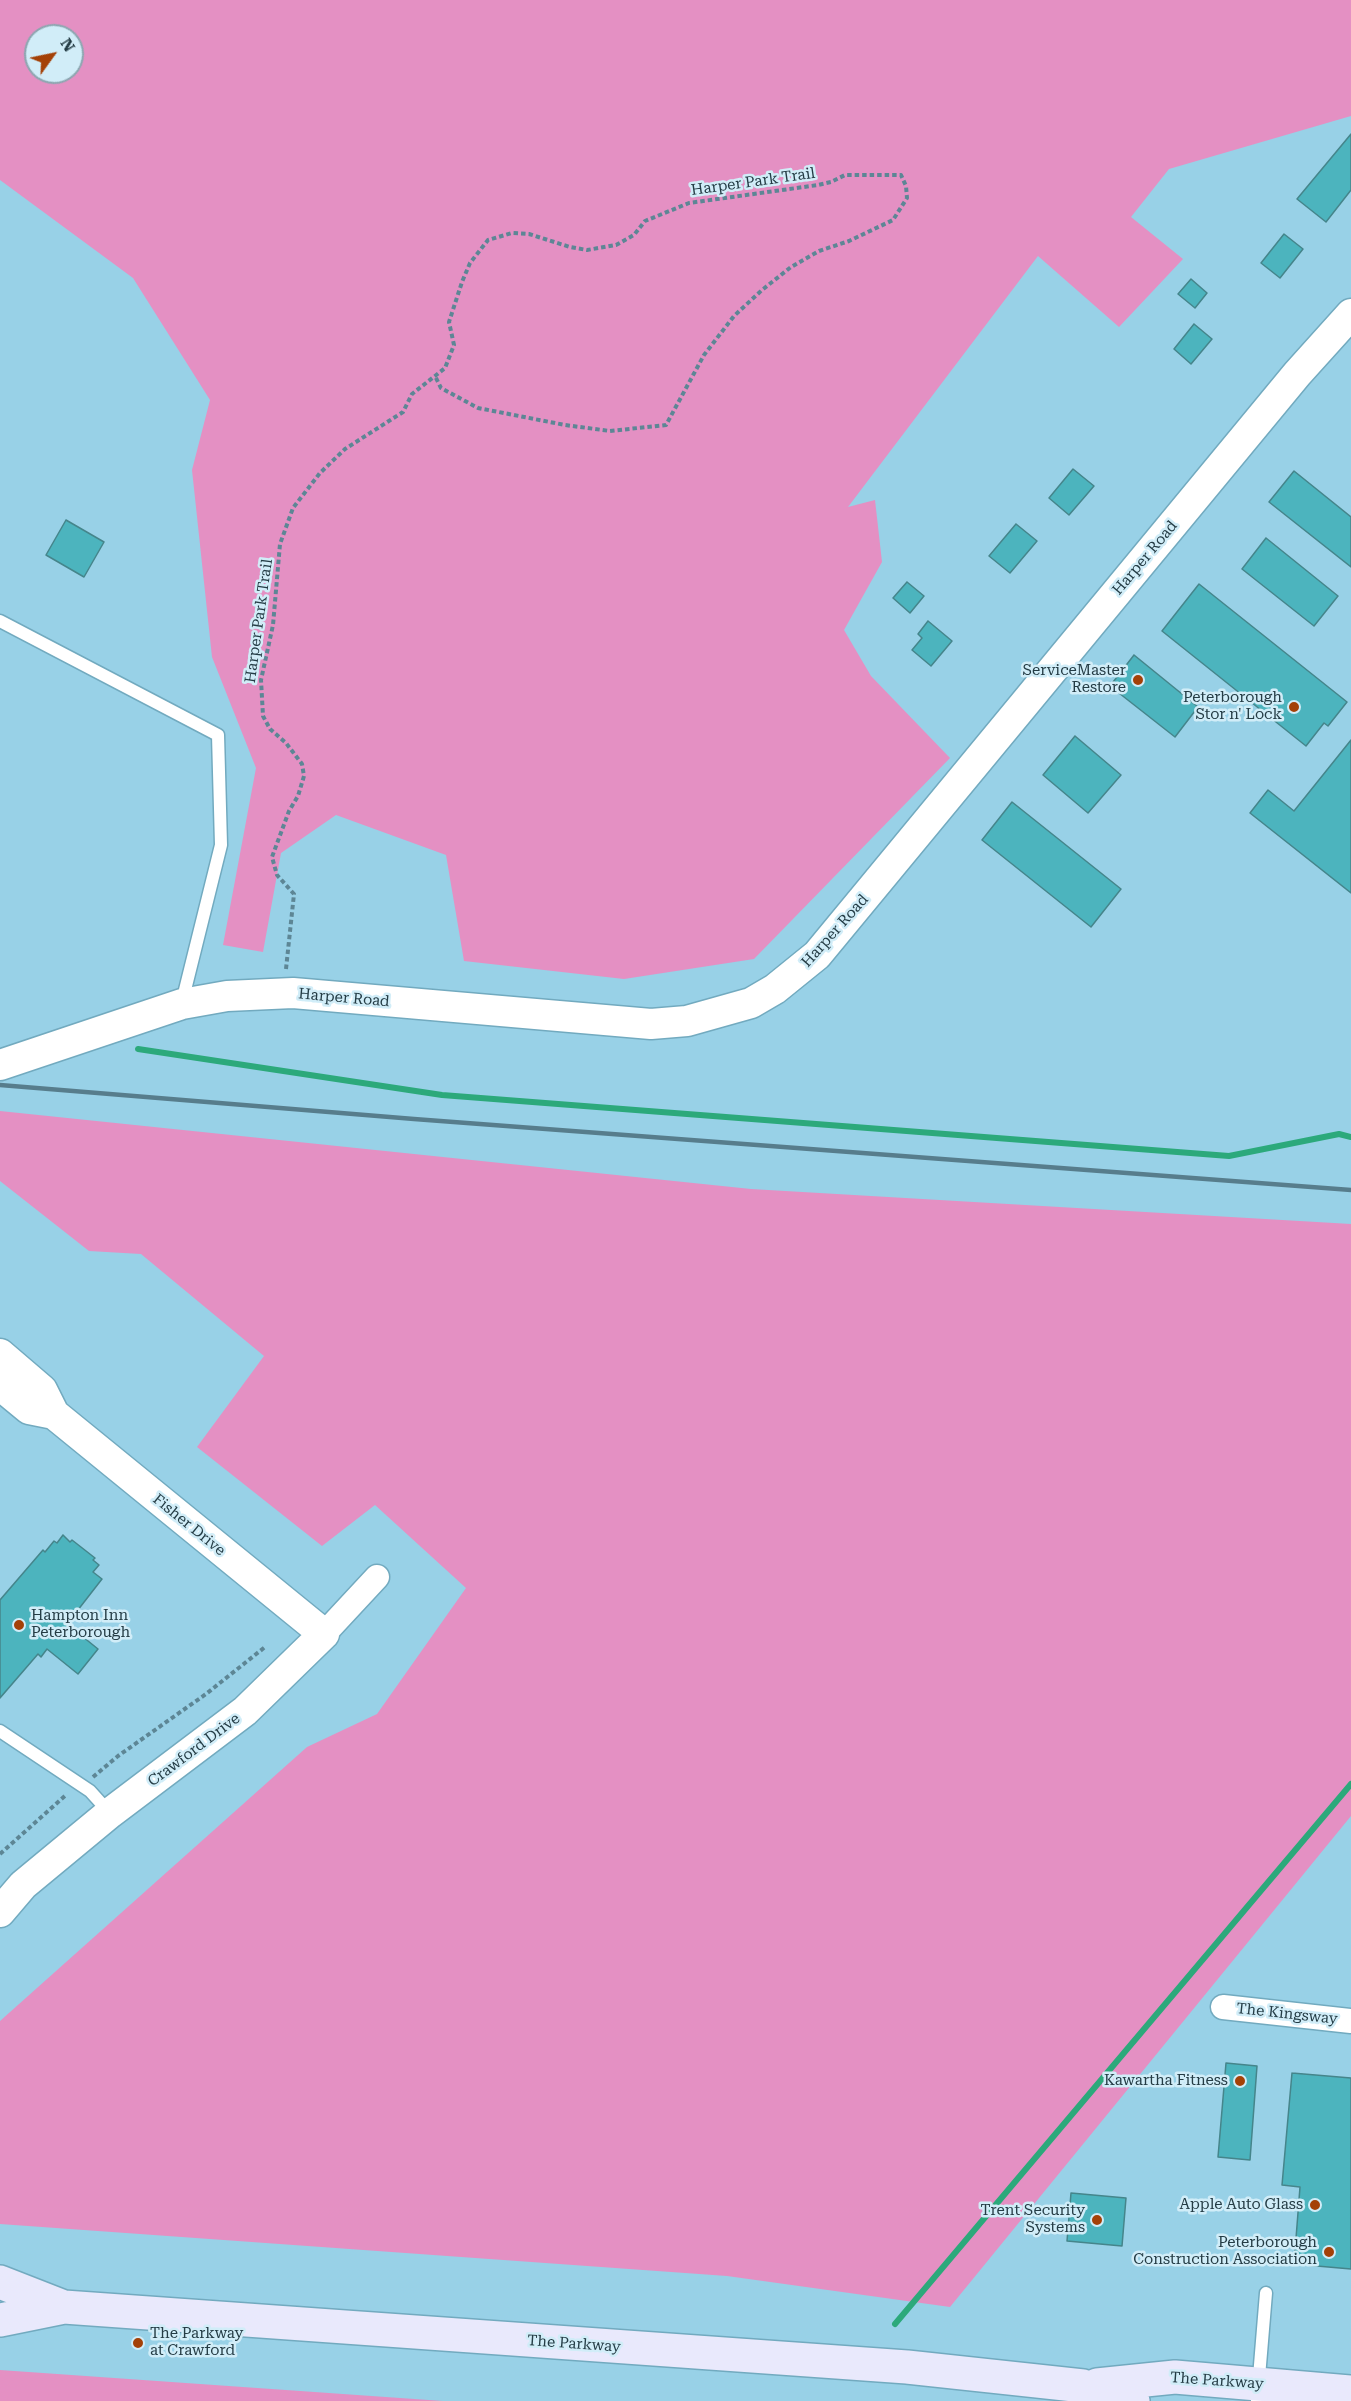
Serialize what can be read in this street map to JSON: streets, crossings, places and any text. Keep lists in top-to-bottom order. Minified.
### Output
{"streets":{"main road":["The Parkway"],"street":["Harper Road","Fisher Drive","Crawford Drive","The Kingsway"],"path":["Harper Park Trail"]},"crossings":[["Fisher Drive","Crawford Drive"]],"places":["ServiceMaster Restore","Peterborough Stor n' Lock","Hampton Inn Peterborough","Kawartha Fitness","Apple Auto Glass","Trent Security Systems","Peterborough Construction Association","The Parkway at Crawford"],"north":"top right"}
